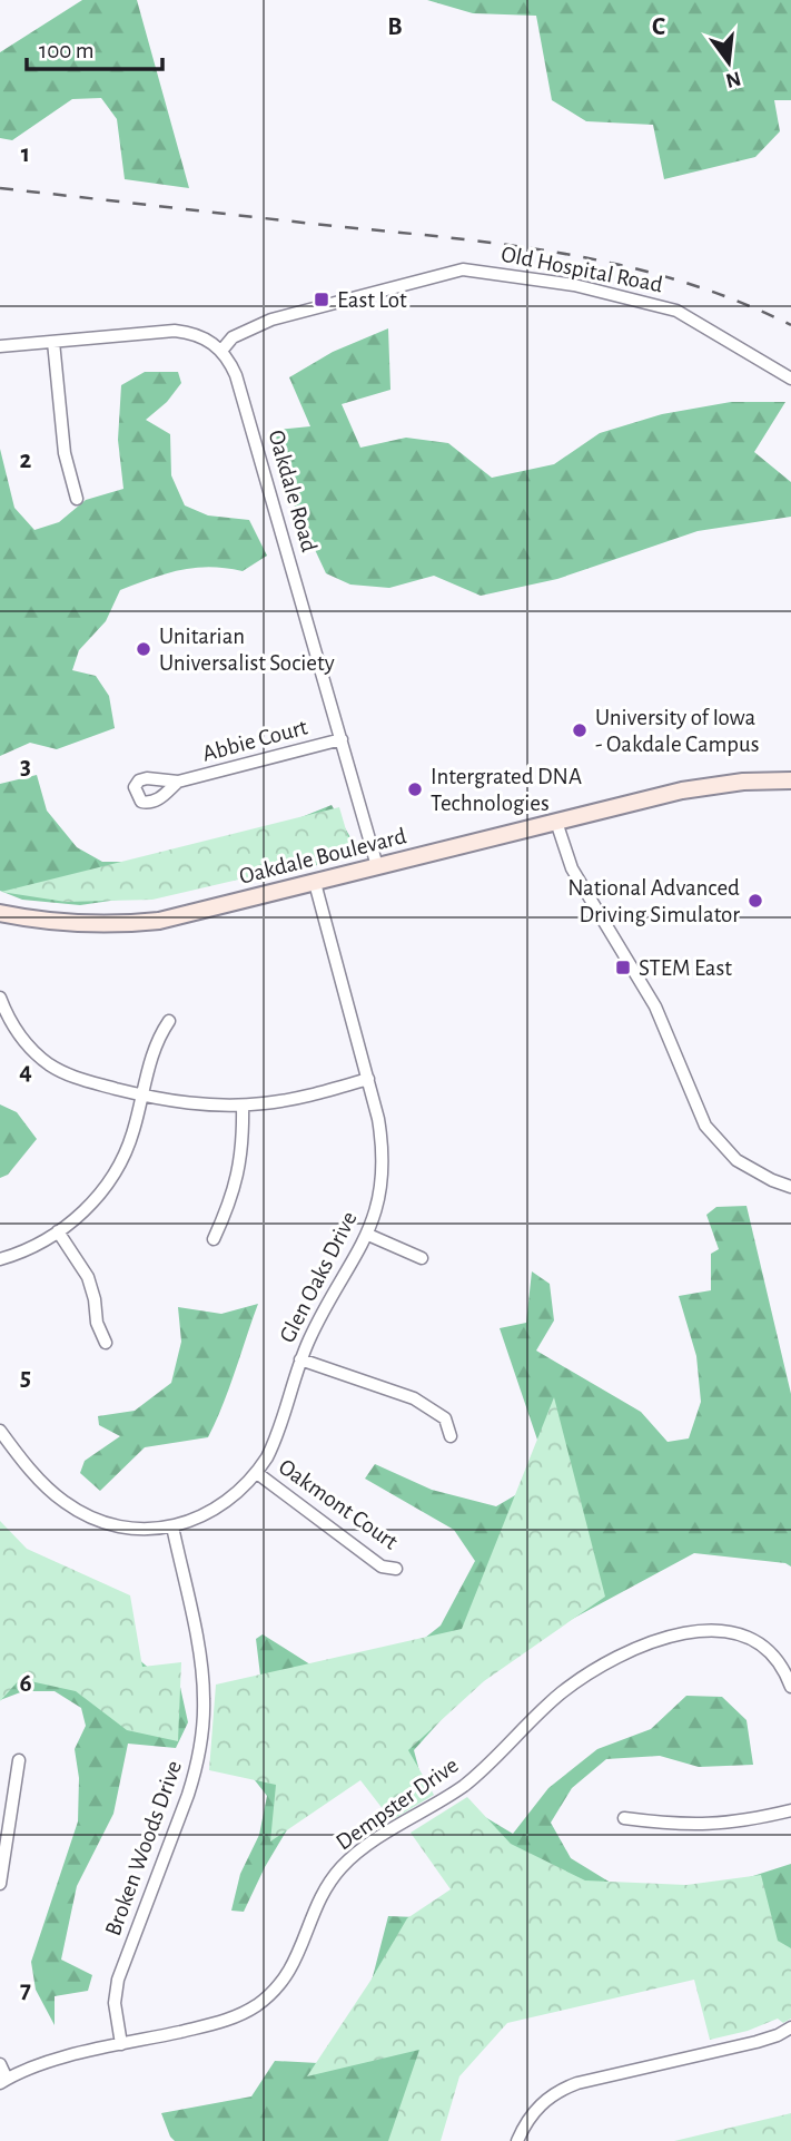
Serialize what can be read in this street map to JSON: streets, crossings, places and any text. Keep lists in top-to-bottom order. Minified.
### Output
{"streets":{"main road":["Oakdale Boulevard"],"street":["Old Hospital Road","Oakdale Road","Abbie Court","Glen Oaks Drive","Oakmont Court","Dempster Drive","Broken Woods Drive"]},"crossings":[["Old Hospital Road","Oakdale Road"],["Oakdale Road","Abbie Court"],["Oakdale Road","Oakdale Boulevard"],["Oakdale Boulevard","Glen Oaks Drive"],["Glen Oaks Drive","Oakmont Court"],["Glen Oaks Drive","Broken Woods Drive"],["Dempster Drive","Broken Woods Drive"]],"places":{"transit":["East Lot","STEM East"],"other":["Unitarian Universalist Society","University of Iowa - Oakdale Campus","Intergrated DNA Technologies","National Advanced Driving Simulator"]},"scale_bar":"100 m","north":"bottom","grid":{"columns":["B","C"],"rows":["1","2","3","4","5","6","7"]}}
